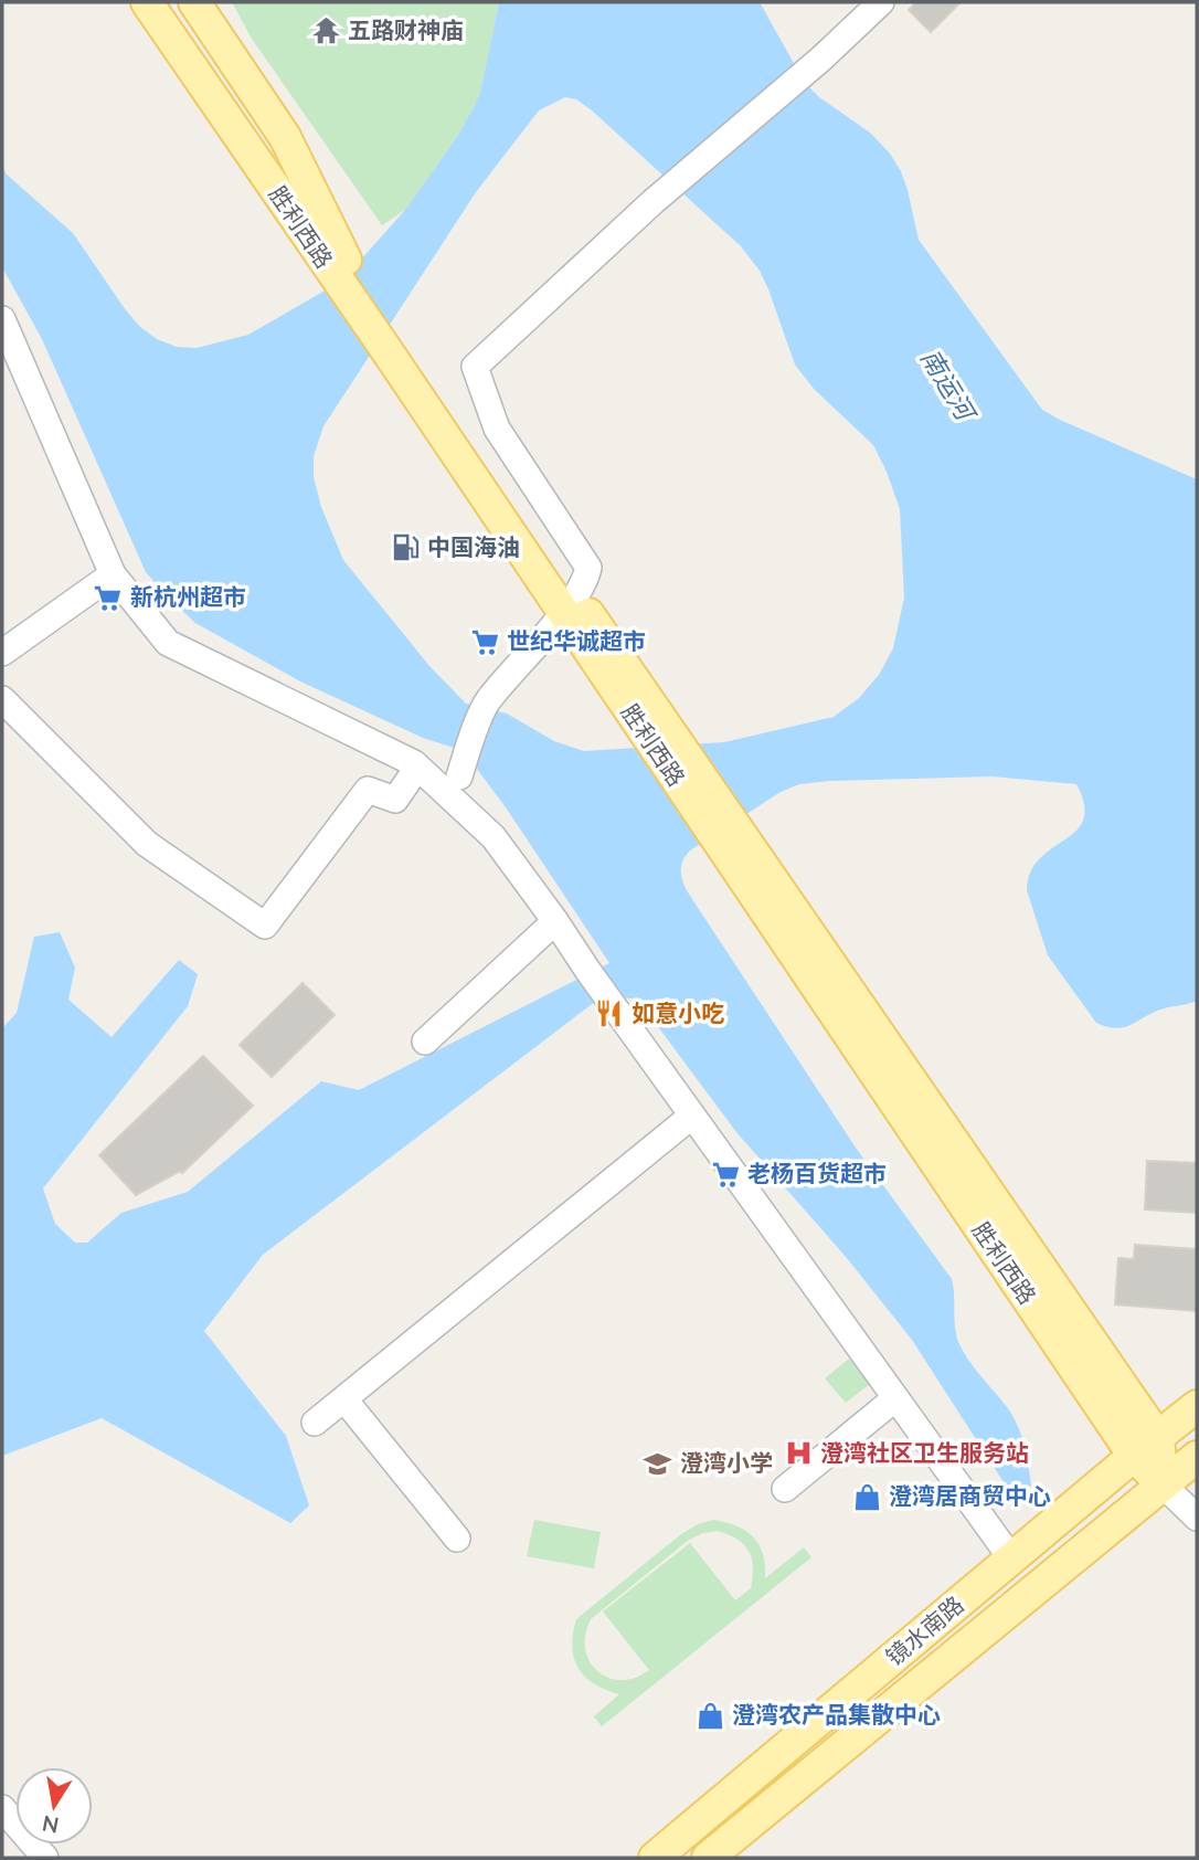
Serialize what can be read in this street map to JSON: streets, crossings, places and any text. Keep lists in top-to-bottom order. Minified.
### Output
{"streets":{"main road":["胜利西路","镜水南路"]},"crossings":[["胜利西路","镜水南路"]],"water":["南运河"],"places":{"temple":["五路财神庙"],"fuel station":["中国海油"],"supermarket":["新杭州超市","世纪华诚超市","老杨百货超市"],"restaurant":["如意小吃"],"hospital":["澄湾社区卫生服务站"],"school or university":["澄湾小学"],"shop":["澄湾居商贸中心","澄湾农产品集散中心"]},"north":"bottom"}
